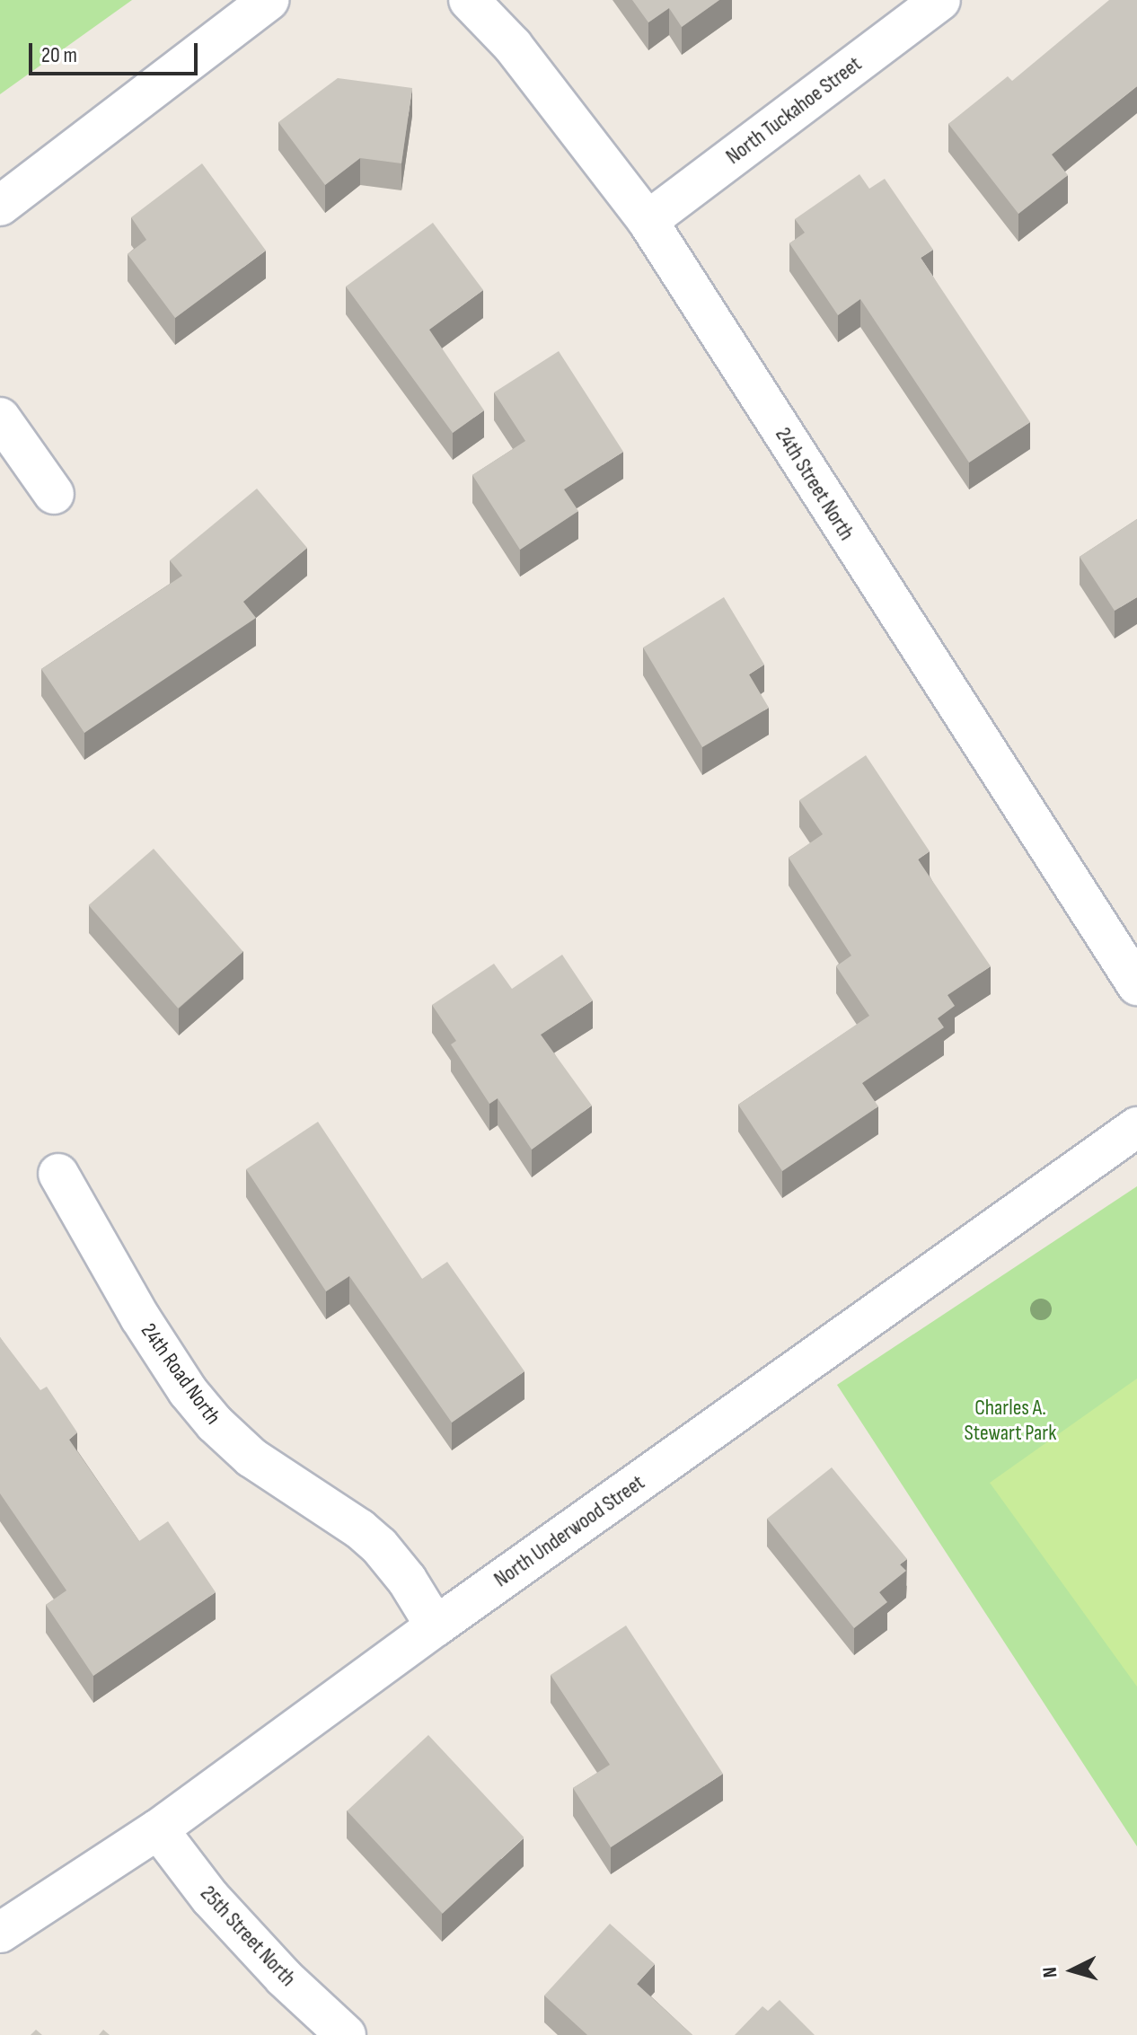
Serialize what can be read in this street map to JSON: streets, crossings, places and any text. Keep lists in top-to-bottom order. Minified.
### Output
{"streets":{"street":["North Tuckahoe Street","24th Street North","24th Road North","North Underwood Street","25th Street North"]},"crossings":[["North Tuckahoe Street","24th Street North"],["24th Road North","North Underwood Street"],["North Underwood Street","25th Street North"]],"parks":["Charles A. Stewart Park"],"scale_bar":"20 m","north":"left"}
